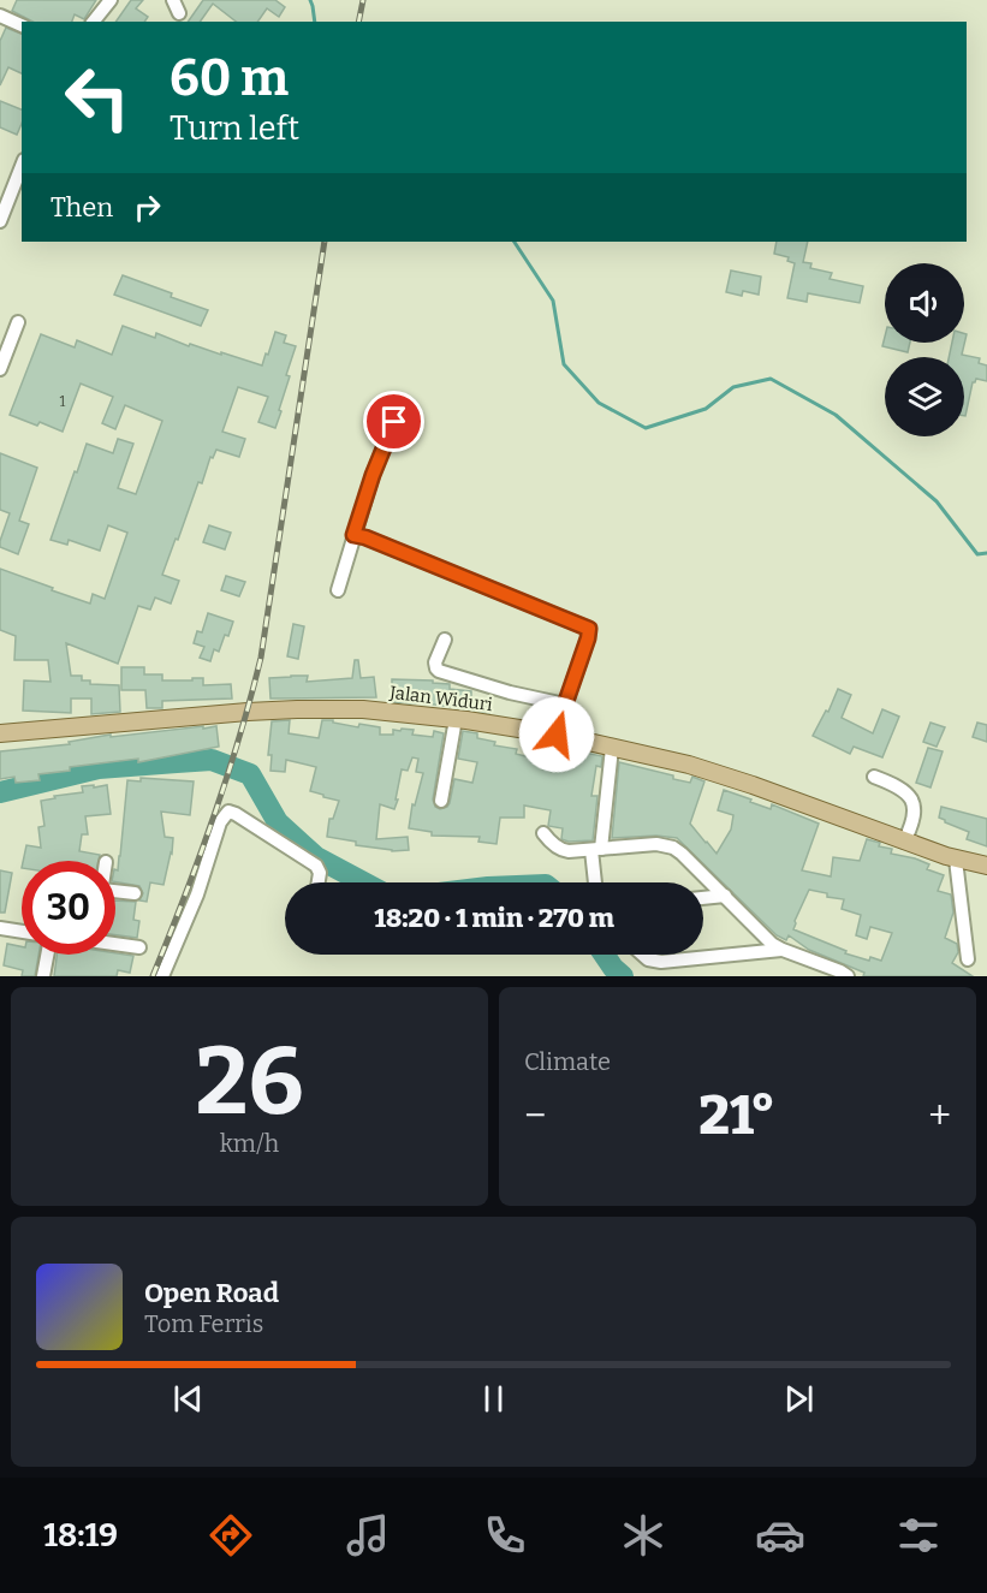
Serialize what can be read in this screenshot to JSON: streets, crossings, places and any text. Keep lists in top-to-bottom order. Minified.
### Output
{"streets":{"main road":["Jalan Widuri"]},"house_numbers":["1"],"page":{"turn":["60 m","Turn left"],"then":"Then","limit":"30","trip":"18:20 · 1 min · 270 m","tile":[["26","km/h"],"Climate"],"heat":["−","21°","+"],"song":["Open Road","Tom Ferris"],"tabs":"18:19"}}
